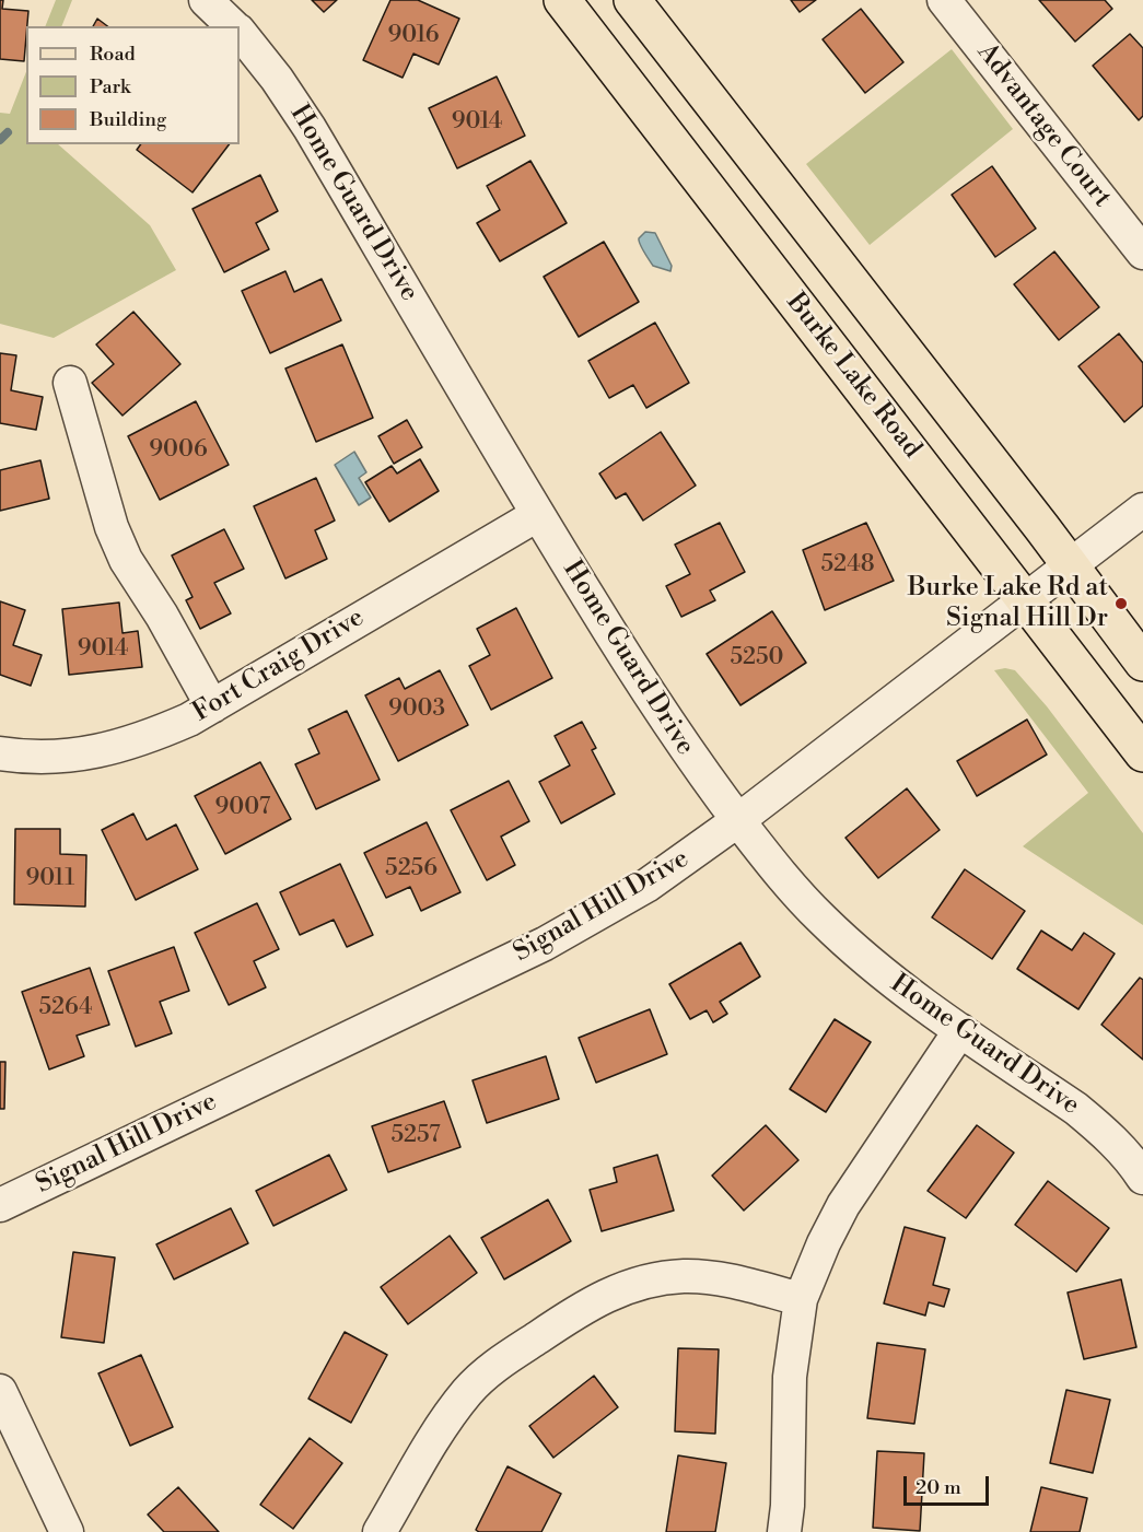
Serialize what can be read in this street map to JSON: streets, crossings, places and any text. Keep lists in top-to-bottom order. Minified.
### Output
{"streets":{"main road":["Burke Lake Road"],"street":["Advantage Court","Home Guard Drive","Fort Craig Drive","Signal Hill Drive"]},"crossings":[["Home Guard Drive","Fort Craig Drive"],["Home Guard Drive","Signal Hill Drive"],["Burke Lake Road","Signal Hill Drive"]],"places":["Burke Lake Rd at Signal Hill Dr"],"house_numbers":["9016","9014","9006","5248","9014","5250","9003","9007","5256","9011","5264","5257"],"legend":["Road","Park","Building"],"scale_bar":"20 m"}
